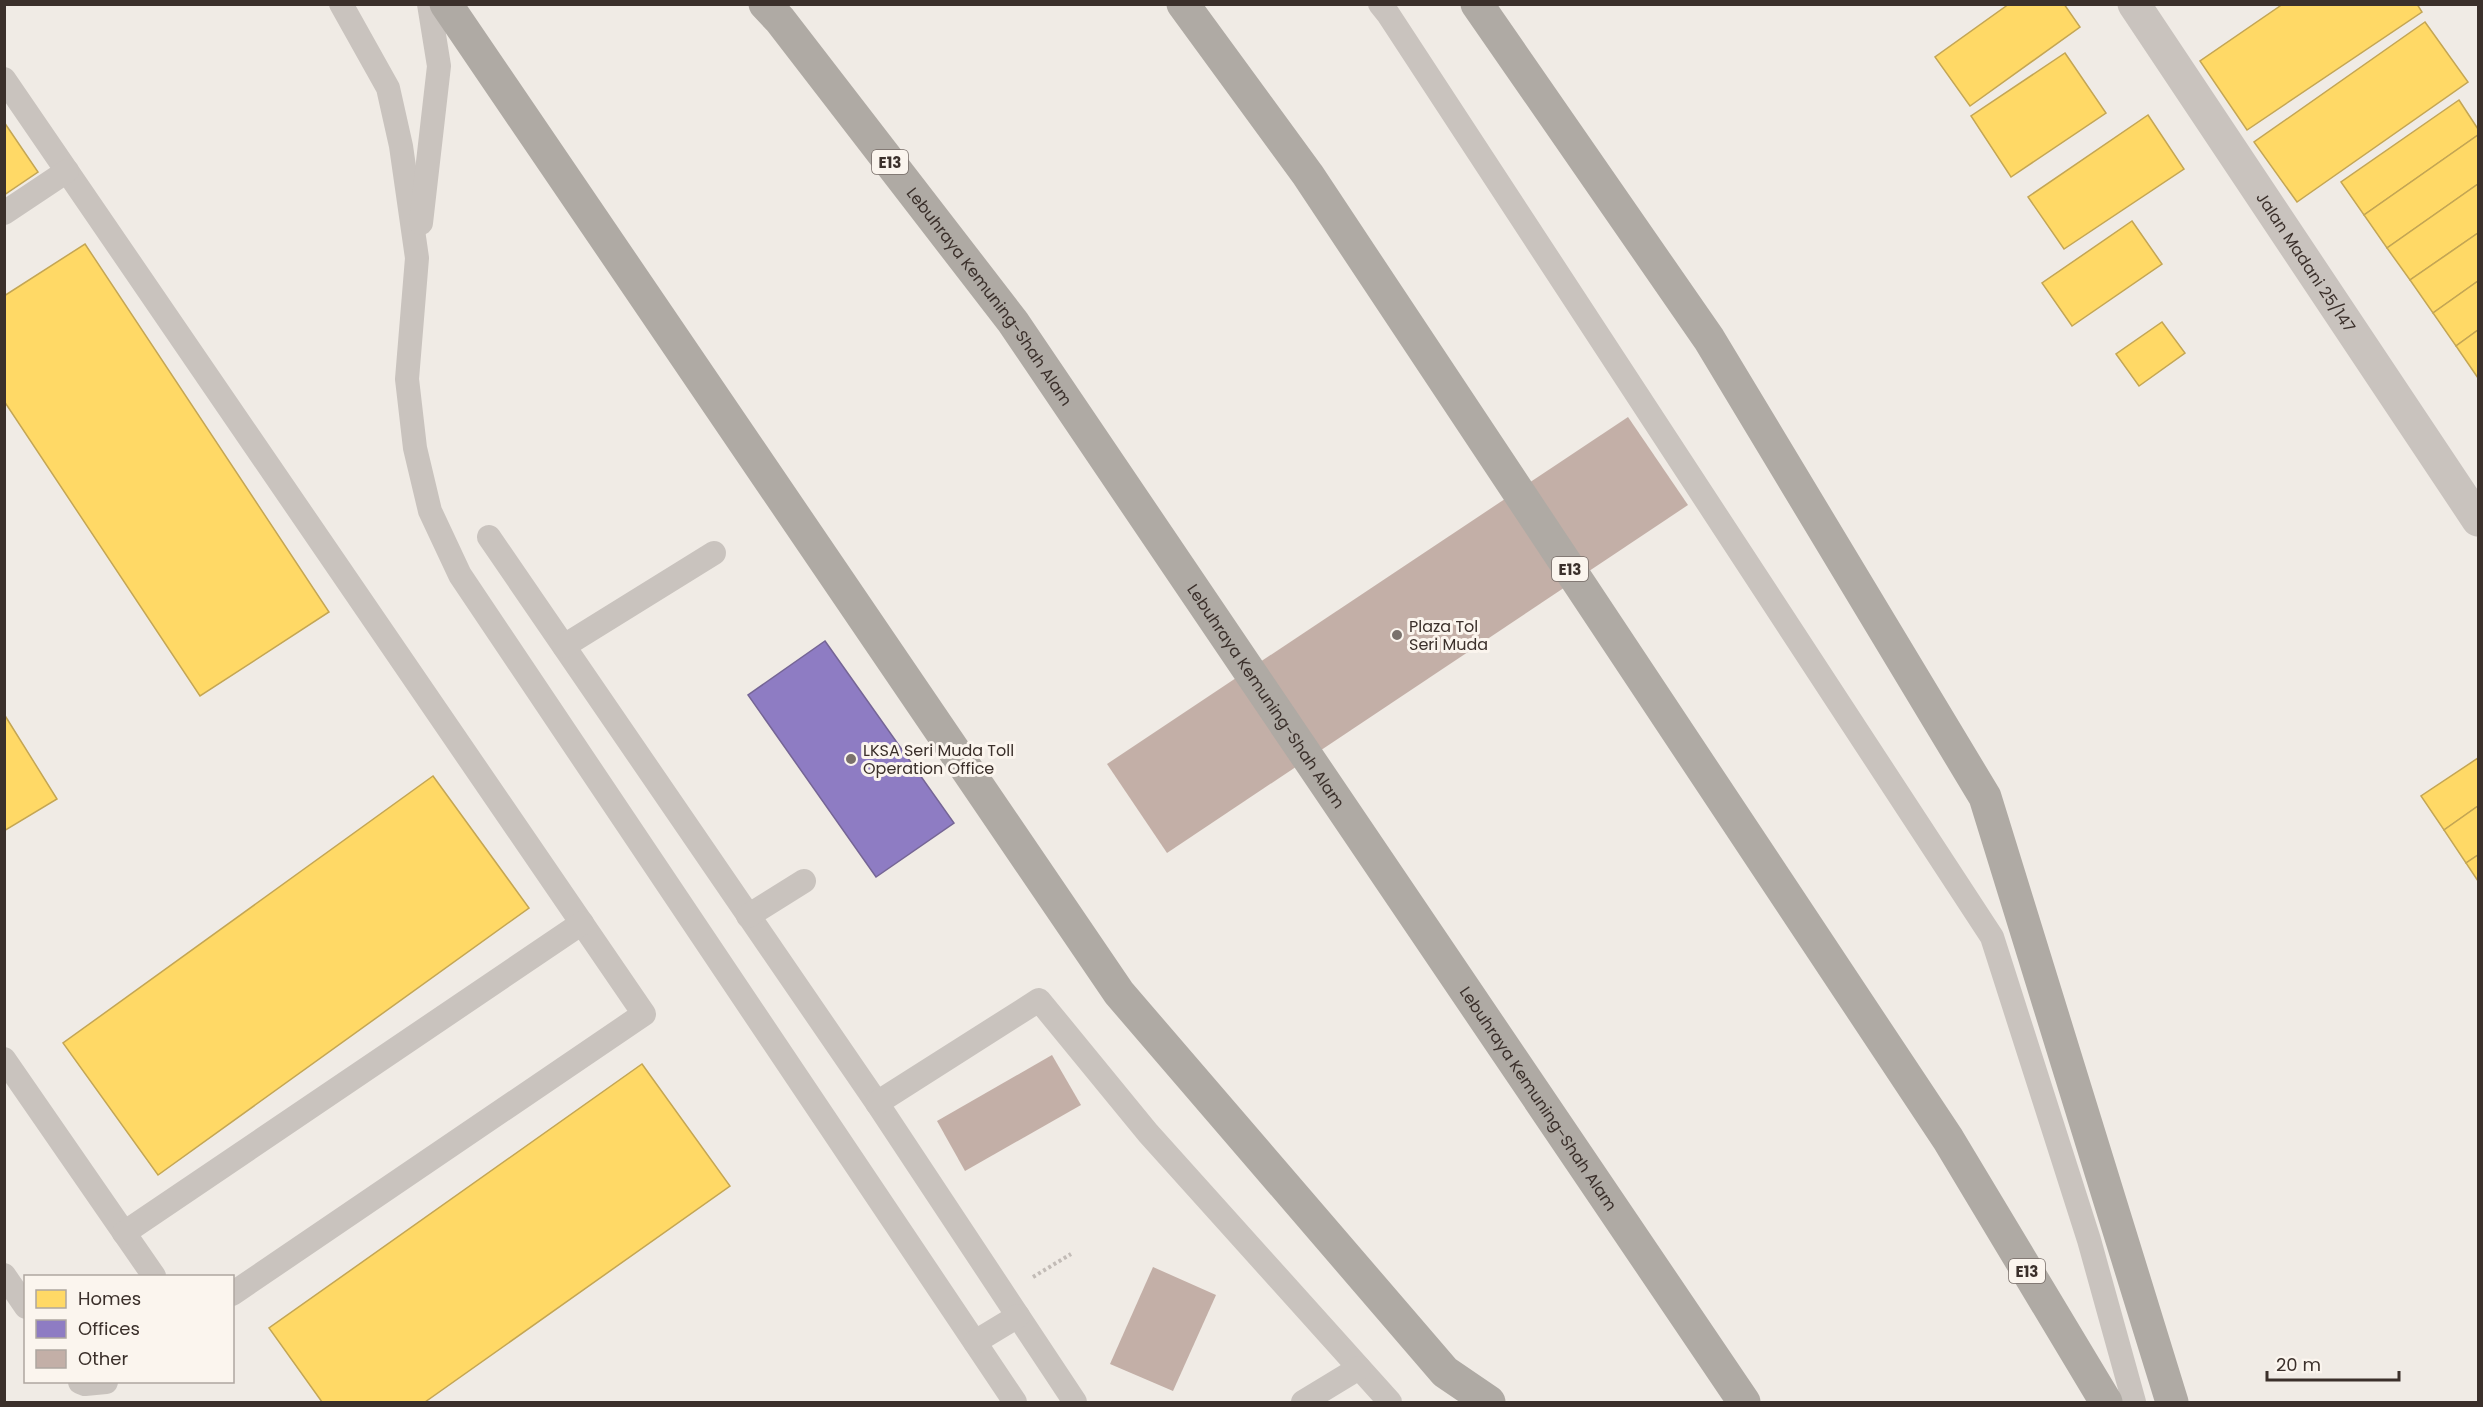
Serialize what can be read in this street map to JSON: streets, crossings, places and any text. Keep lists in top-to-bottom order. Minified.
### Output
{"streets":{"highway":["E13","Lebuhraya Kemuning-Shah Alam"],"street":["Jalan Madani 25/147"]},"places":["Plaza Tol Seri Muda","LKSA Seri Muda Toll Operation Office"],"legend":["Homes","Offices","Other"],"scale_bar":"20 m"}
